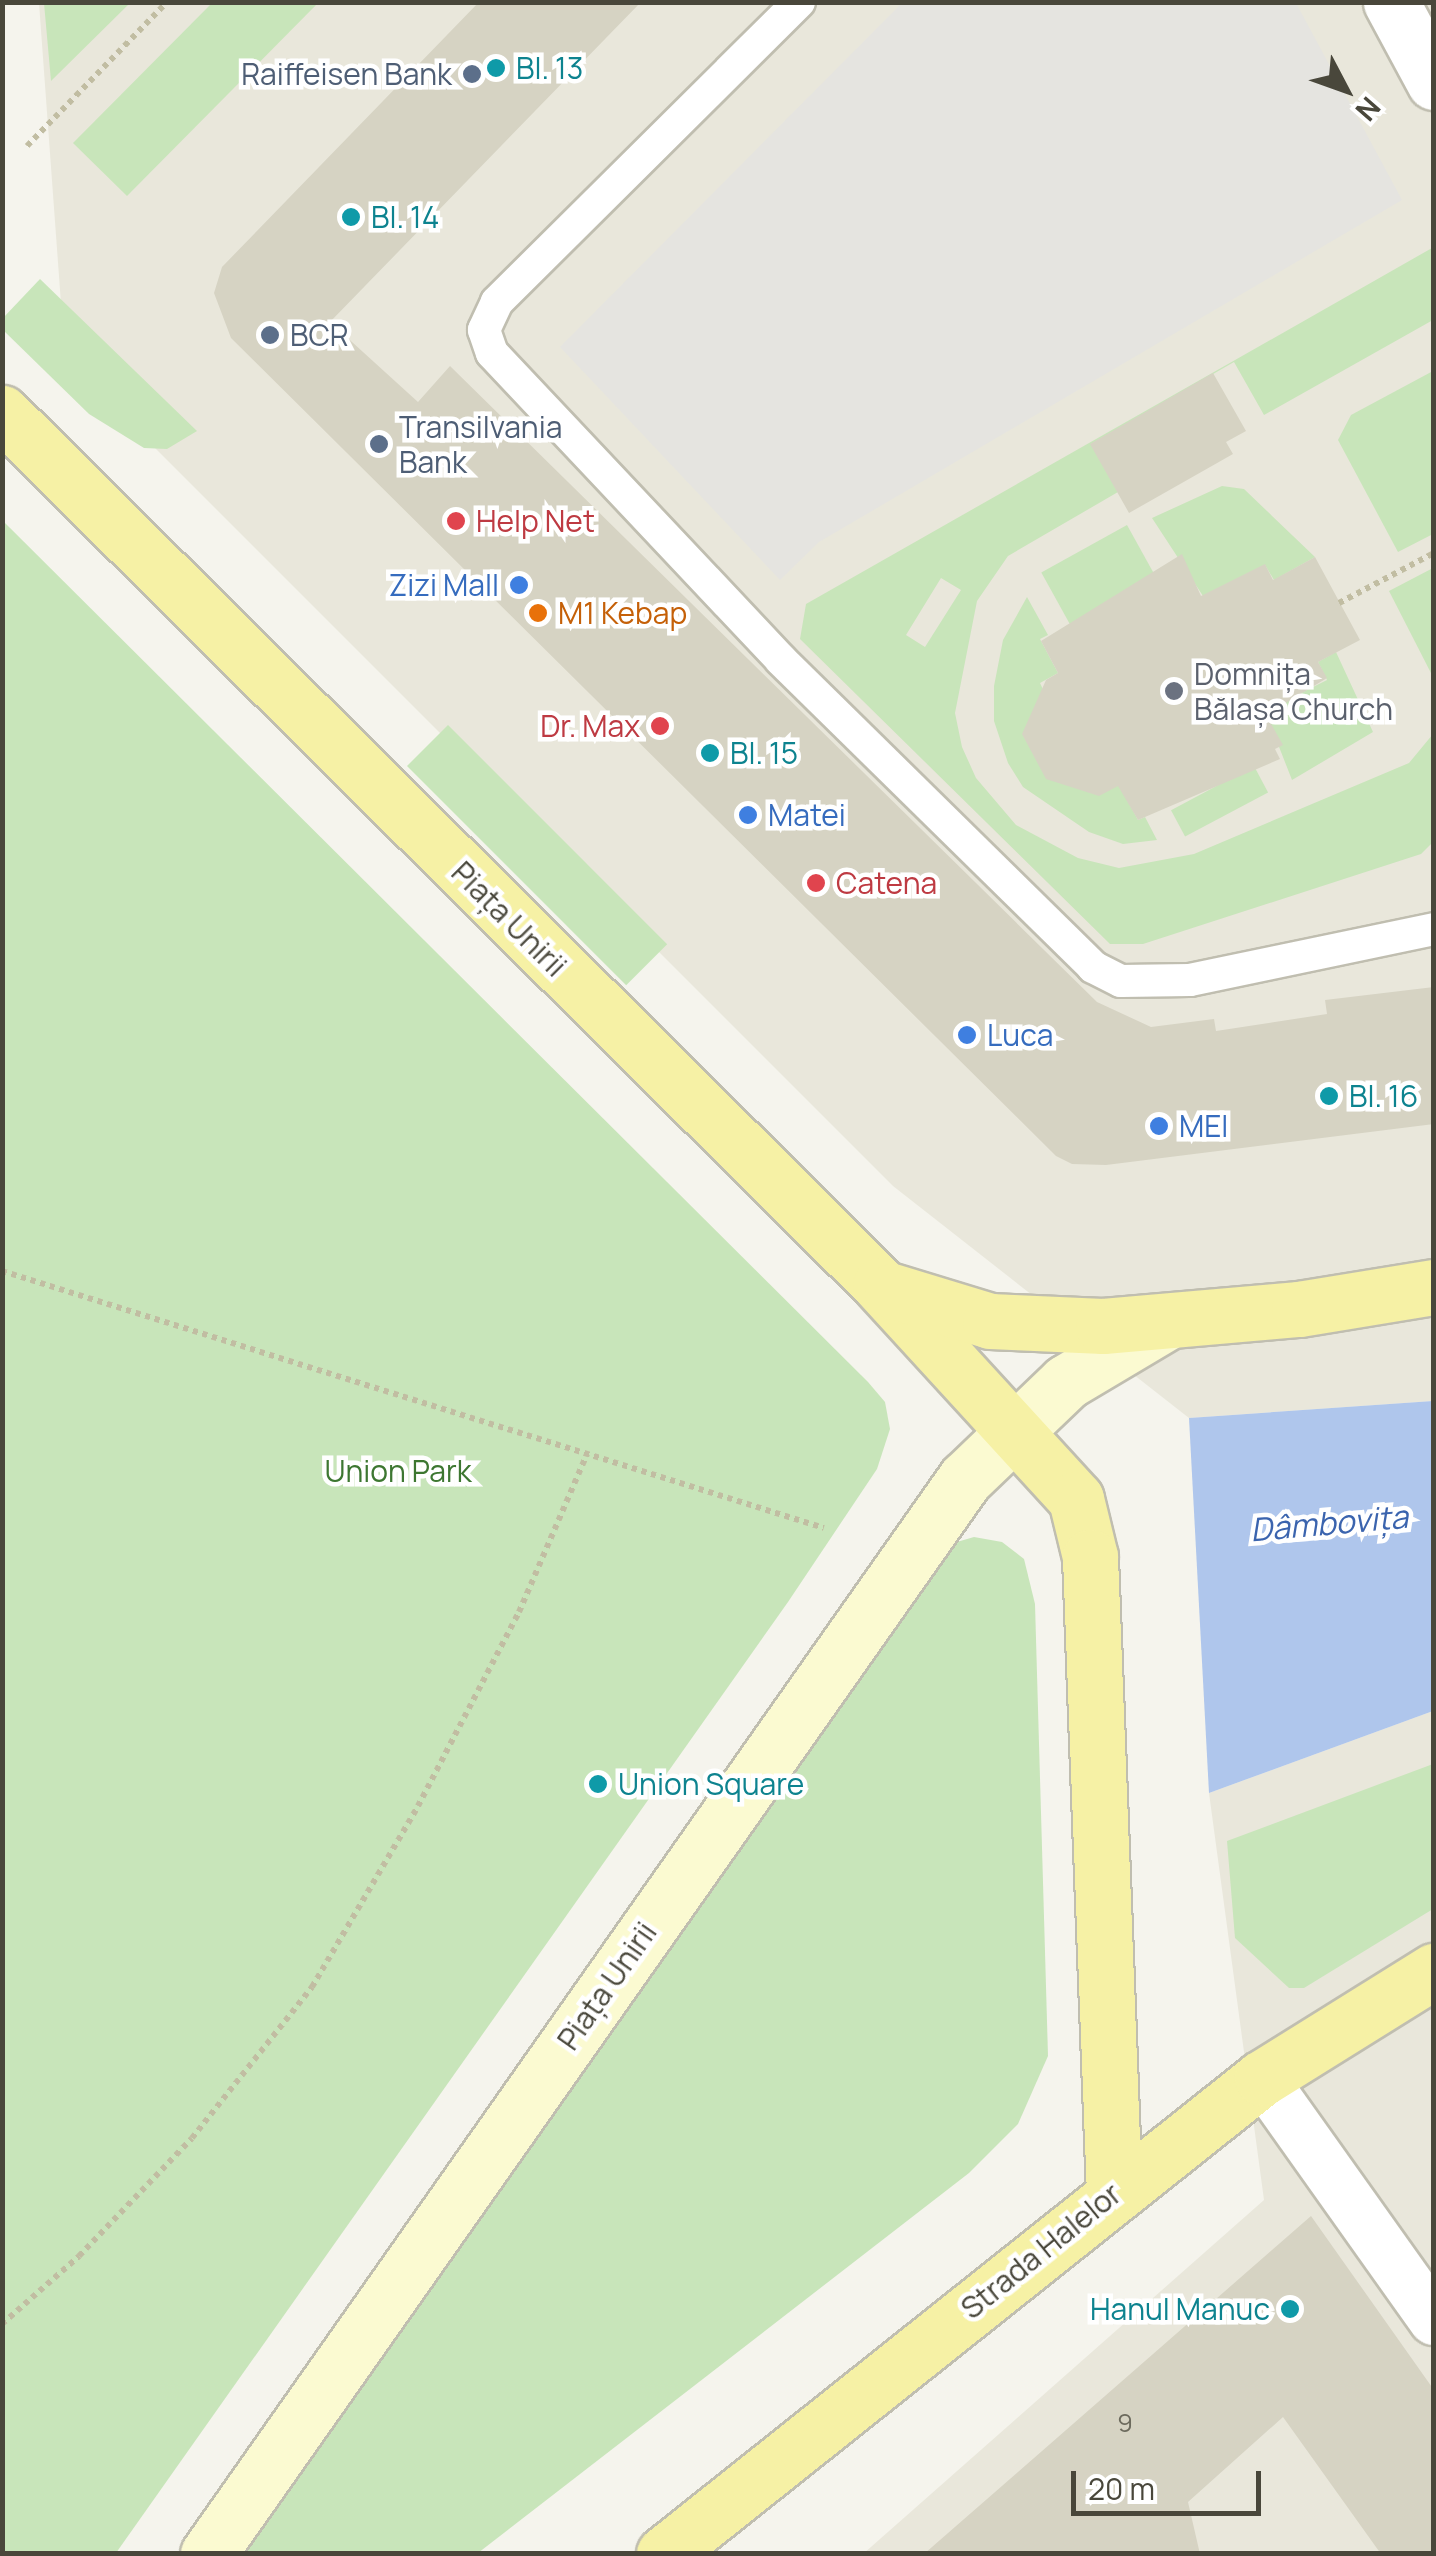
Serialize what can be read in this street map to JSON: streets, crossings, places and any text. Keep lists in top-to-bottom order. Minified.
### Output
{"streets":{"main road":["Piața Unirii","Strada Halelor"]},"crossings":[["Piața Unirii","Strada Halelor"]],"water":["Dâmbovița"],"parks":["Union Park"],"places":["Bl. 13","Raiffeisen Bank","Bl. 14","BCR","Transilvania Bank","Help Net","Zizi Mall","M1 Kebap","Domnița Bălașa Church","Dr. Max","Bl. 15","Matei","Catena","Luca","Bl. 16","MEI","Union Square","Hanul Manuc"],"house_numbers":["9"],"scale_bar":"20 m","north":"bottom right"}
